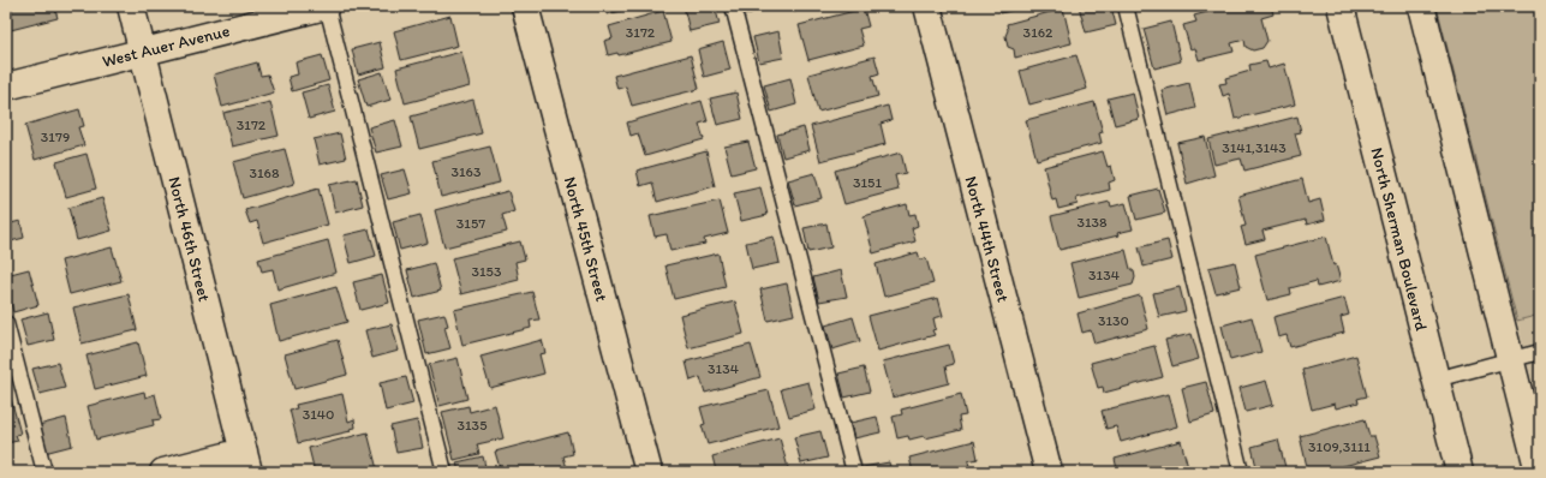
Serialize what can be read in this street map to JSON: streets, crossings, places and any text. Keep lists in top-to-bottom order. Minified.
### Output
{"streets":{"street":["West Auer Avenue","North 46th Street","North 45th Street","North 44th Street","North Sherman Boulevard"]},"crossings":[["West Auer Avenue","North 46th Street"]],"house_numbers":["3172","3162","3172","3179","3141,3143","3163","3168","3151","3138","3157","3153","3134","3130","3134","3140","3135","3109,3111"]}
